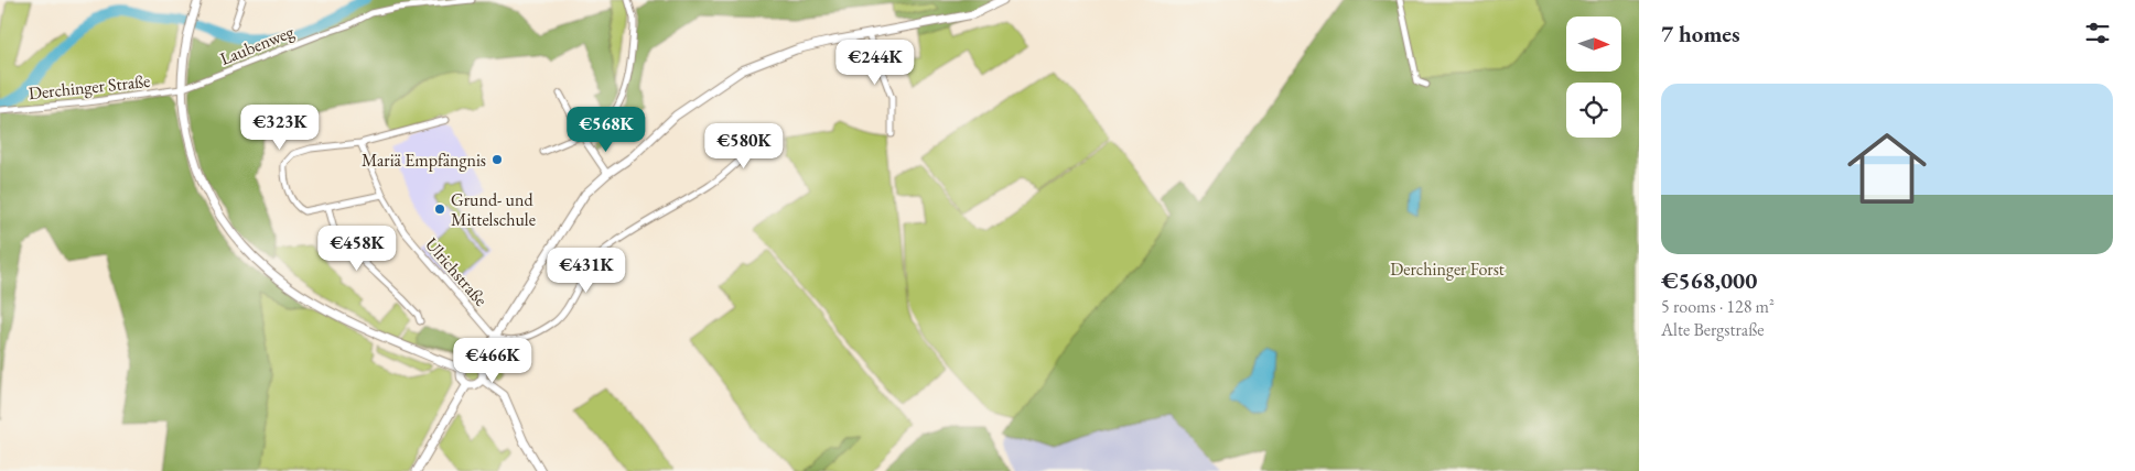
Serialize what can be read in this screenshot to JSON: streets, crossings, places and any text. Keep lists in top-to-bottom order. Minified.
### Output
{"streets":{"street":["Laubenweg","Derchinger Straße","Ulrichstraße"]},"crossings":[["Laubenweg","Derchinger Straße"]],"parks":["Derchinger Forst"],"places":["Mariä Empfängnis","Grund- und Mittelschule"],"north":"right","page":{"heading":"7 homes","price":["€244K","€323K","€568K","€580K","€458K","€431K","€466K"],"list":[{"name":"€568,000","note":"5 rooms · 128 m² · Alte Bergstraße"}]}}
